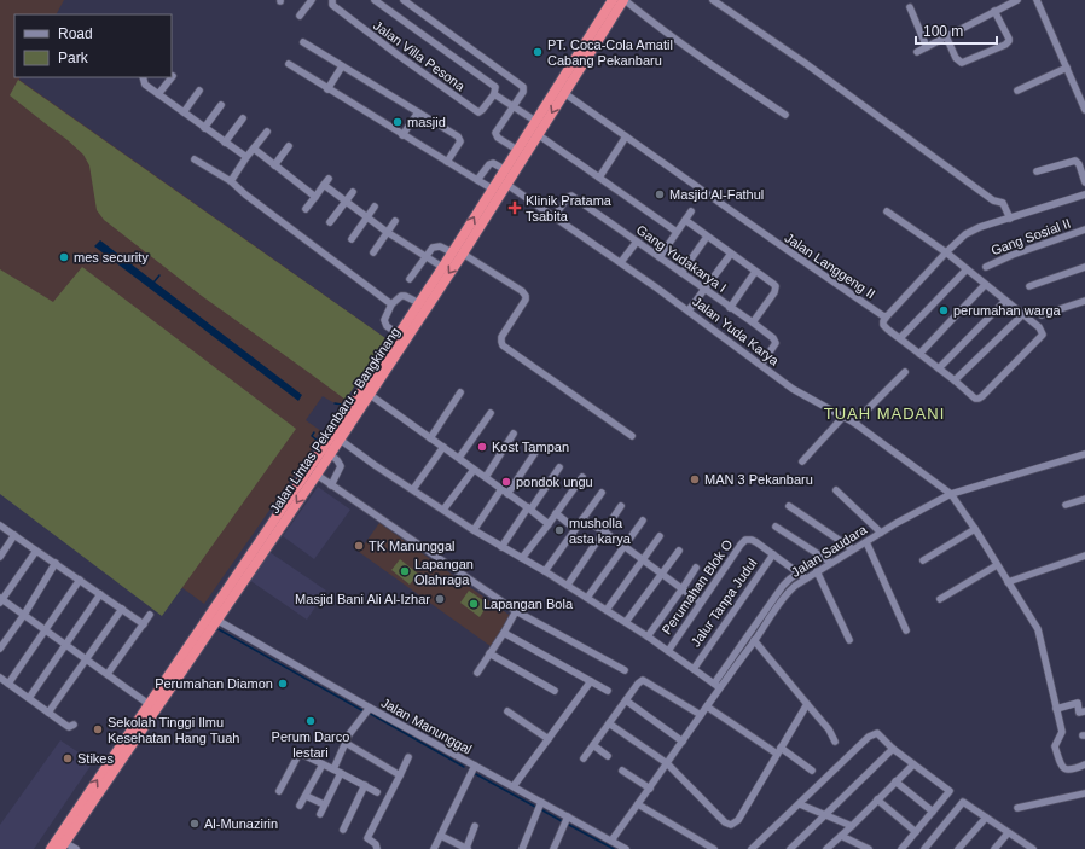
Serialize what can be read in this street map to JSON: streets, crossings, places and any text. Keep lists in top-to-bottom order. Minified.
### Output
{"streets":{"highway":["Jalan Lintas Pekanbaru - Bangkinang"],"street":["Jalan Villa Pesona","Gang Sosial II","Gang Yudakarya I","Jalan Langgeng II","Jalan Yuda Karya","Jalan Saudara","Perumahan Blok O","Jalur Tanpa Judul","Jalan Manunggal"]},"crossings":[["Jalan Villa Pesona","Jalan Lintas Pekanbaru - Bangkinang"],["Gang Yudakarya I","Jalan Yuda Karya"],["Jalan Langgeng II","Jalan Lintas Pekanbaru - Bangkinang"],["Jalan Yuda Karya","Jalan Lintas Pekanbaru - Bangkinang"],["Jalan Yuda Karya","Jalan Saudara"],["Jalan Lintas Pekanbaru - Bangkinang","Jalan Manunggal"],["Jalan Saudara","Jalur Tanpa Judul"],["Jalan Saudara","Jalan Manunggal"],["Perumahan Blok O","Jalur Tanpa Judul"]],"districts":["TUAH MADANI"],"places":{"other":["PT. Coca-Cola Amatil Cabang Pekanbaru","masjid","Masjid Al-Fathul","mes security","perumahan warga","Kost Tampan","MAN 3 Pekanbaru","pondok ungu","musholla asta karya","TK Manunggal","Lapangan Olahraga","Masjid Bani Ali Al-Izhar","Lapangan Bola","Perumahan Diamon","Perum Darco lestari","Sekolah Tinggi Ilmu Kesehatan Hang Tuah","Stikes","Al-Munazirin"],"health":["Klinik Pratama Tsabita"]},"legend":["Road","Park"],"scale_bar":"100 m"}
